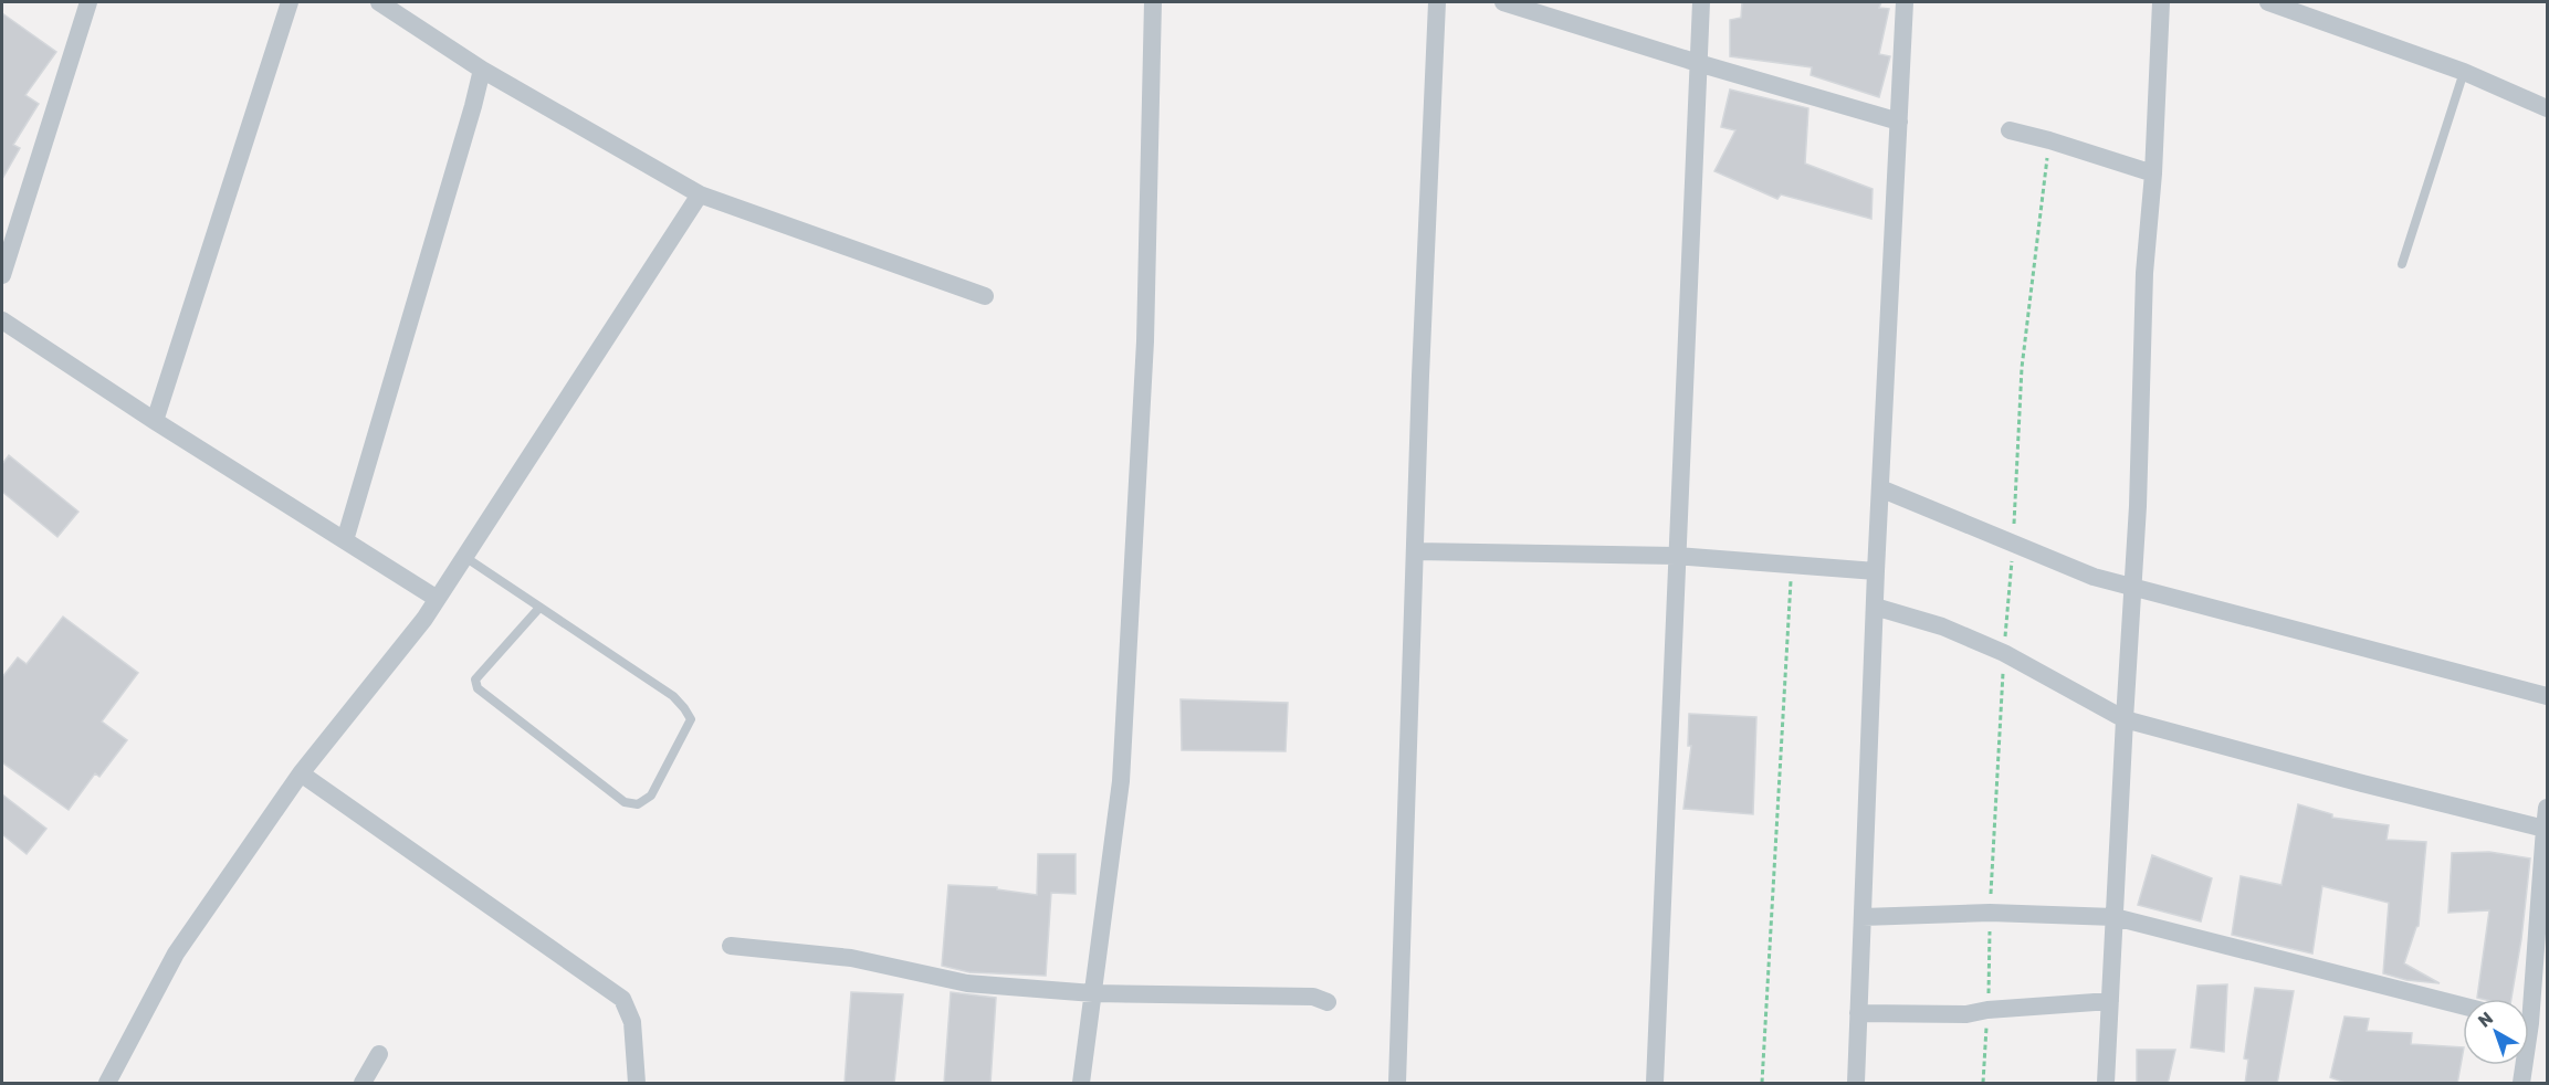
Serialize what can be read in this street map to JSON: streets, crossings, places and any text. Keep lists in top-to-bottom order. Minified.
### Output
{"north":"top left"}
